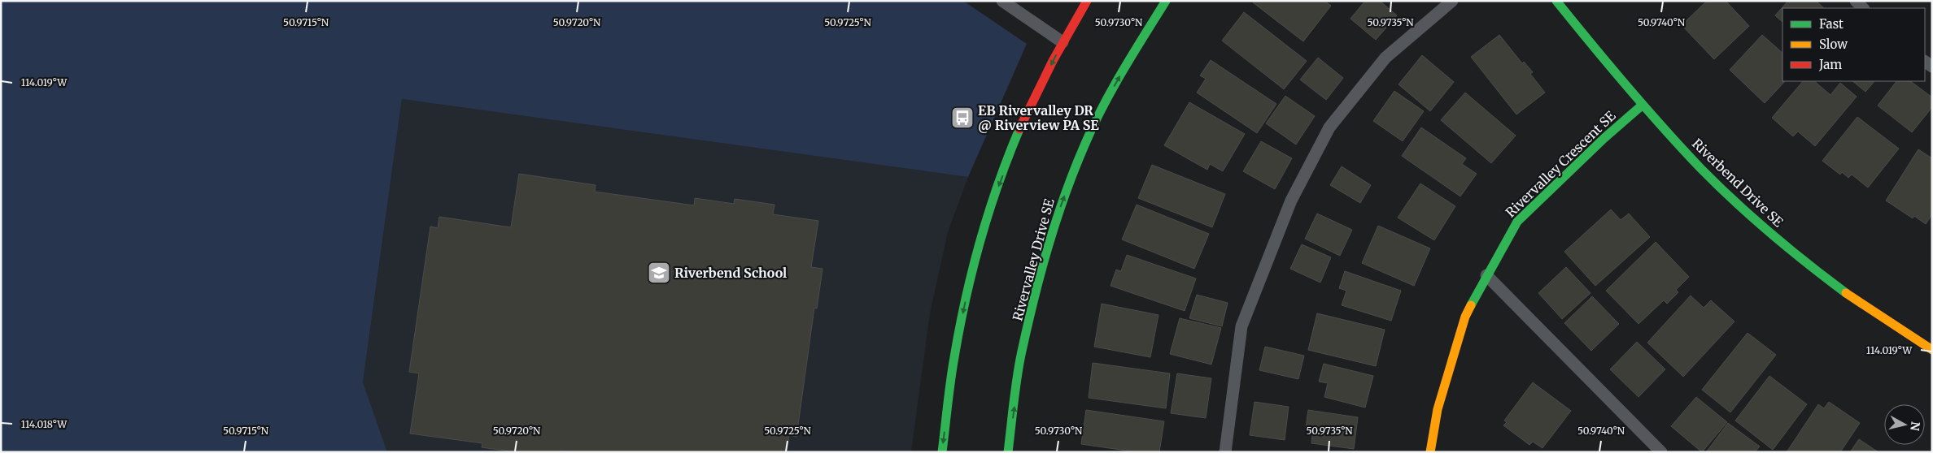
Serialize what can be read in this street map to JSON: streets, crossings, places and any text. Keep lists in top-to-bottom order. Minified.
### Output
{"streets":{"street":["Rivervalley Crescent SE","Riverbend Drive SE","Rivervalley Drive SE"]},"crossings":[["Rivervalley Crescent SE","Riverbend Drive SE"]],"places":{"bus stop":["EB Rivervalley DR @ Riverview PA SE"],"school or university":["Riverbend School"]},"legend":["Fast","Slow","Jam"],"north":"right","coordinates":["50.9715°N","50.9720°N","50.9725°N","50.9730°N","50.9735°N","50.9740°N","114.019°W","114.018°W"]}
